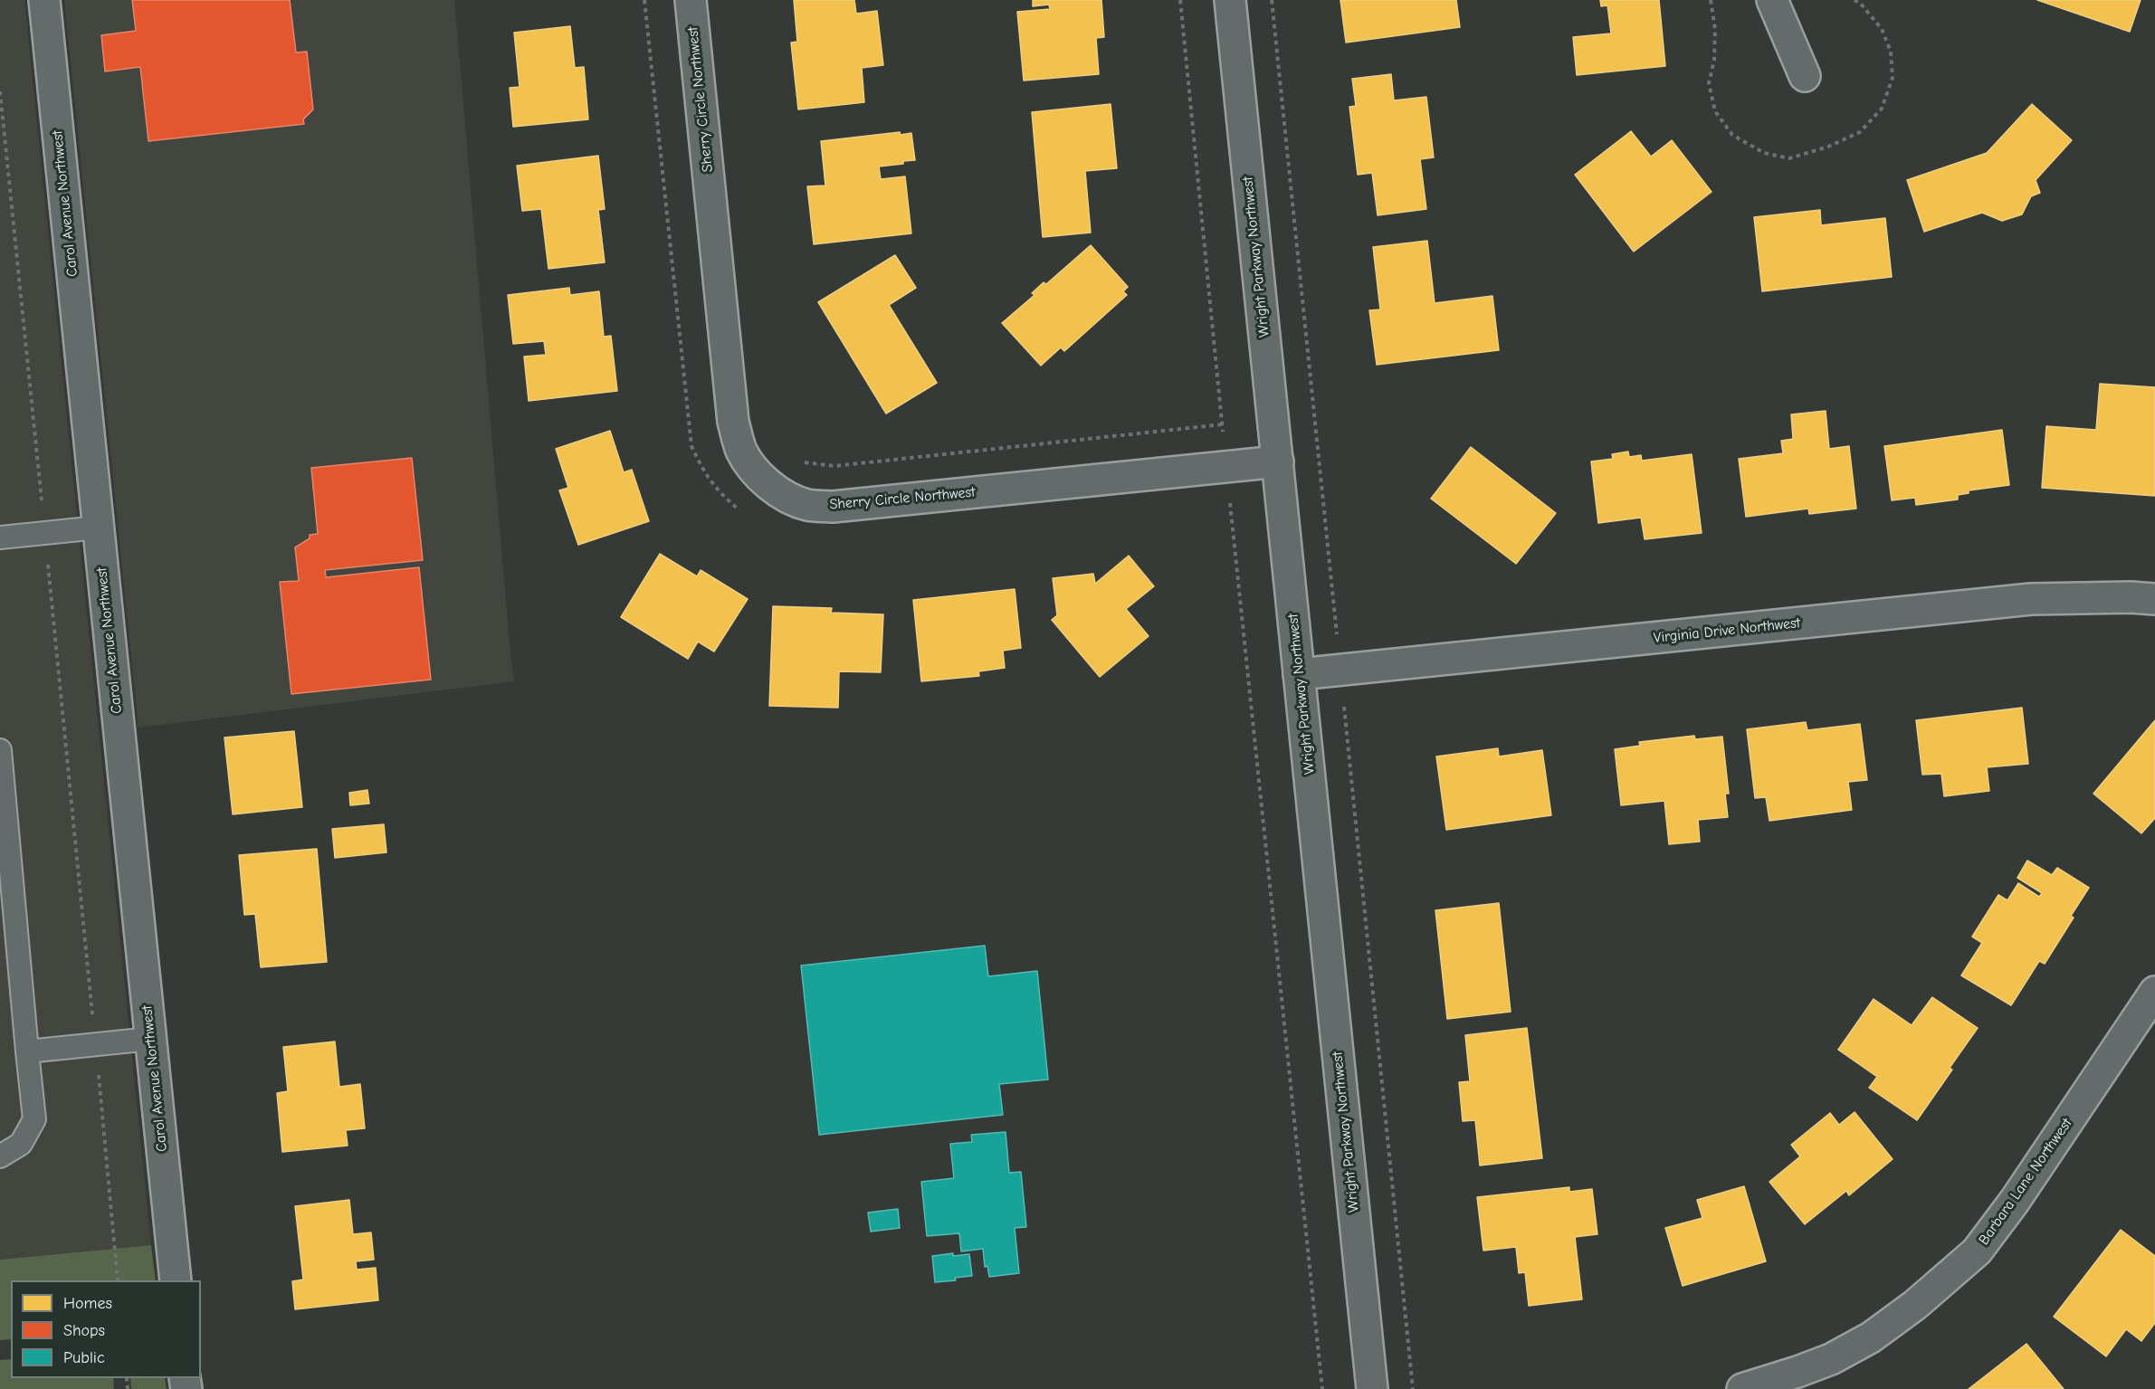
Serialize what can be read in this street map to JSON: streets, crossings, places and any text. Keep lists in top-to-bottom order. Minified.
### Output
{"streets":{"street":["Sherry Circle Northwest","Carol Avenue Northwest","Wright Parkway Northwest","Virginia Drive Northwest","Barbara Lane Northwest"]},"crossings":[["Sherry Circle Northwest","Wright Parkway Northwest"],["Wright Parkway Northwest","Virginia Drive Northwest"]],"legend":["Homes","Shops","Public"]}
